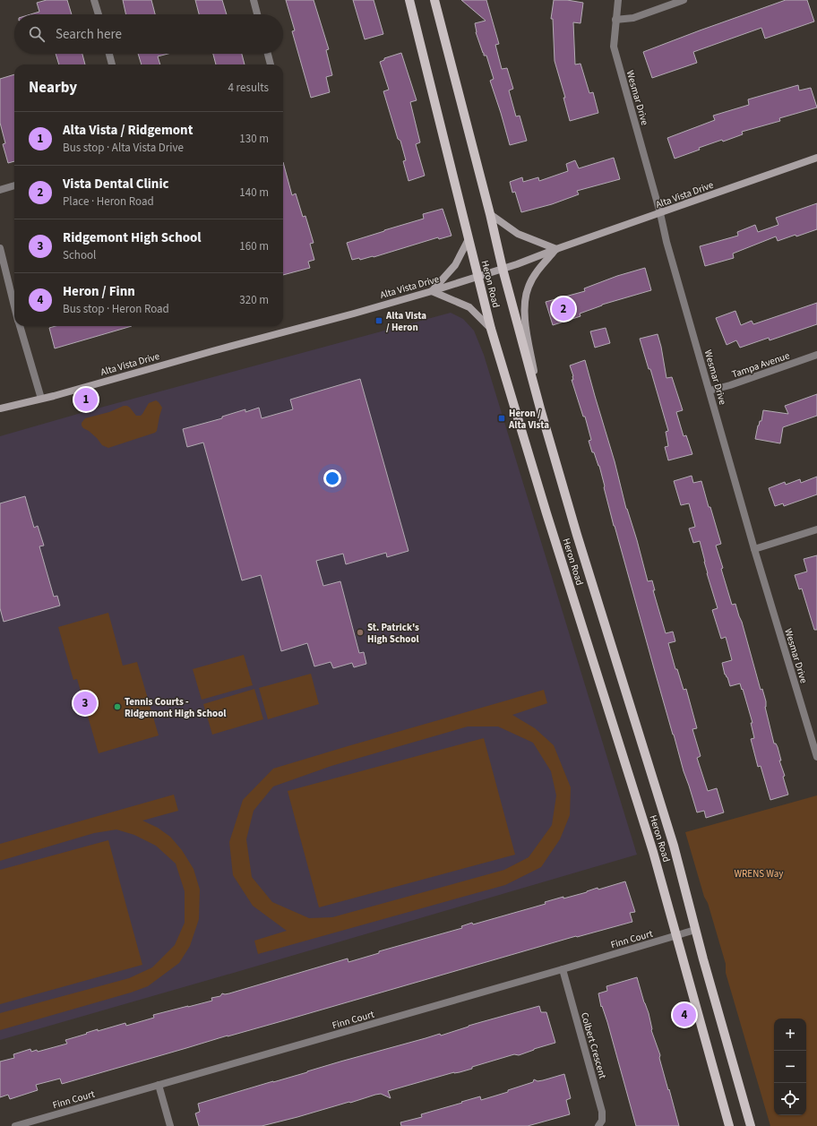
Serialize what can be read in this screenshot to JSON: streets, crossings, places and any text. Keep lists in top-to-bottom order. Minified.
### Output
{"streets":{"main road":["Heron Road"],"street":["Wesmar Drive","Alta Vista Drive","Tampa Avenue","Finn Court","Colbert Crescent"]},"crossings":[["Wesmar Drive","Alta Vista Drive"],["Wesmar Drive","Tampa Avenue"],["Alta Vista Drive","Heron Road"],["Heron Road","Finn Court"],["Finn Court","Colbert Crescent"]],"parks":["WRENS Way"],"places":{"transit":["Alta Vista / Heron","Heron / Alta Vista"],"other":["St. Patrick's High School","Tennis Courts - Ridgemont High School"]},"page":{"search":"Search here","heading":["Nearby","4 results"],"list":[{"mark":"1","name":"Alta Vista / Ridgemont","note":"Bus stop · Alta Vista Drive","value":"130 m"},{"mark":"2","name":"Vista Dental Clinic","note":"Place · Heron Road","value":"140 m"},{"mark":"3","name":"Ridgemont High School","note":"School","value":"160 m"},{"mark":"4","name":"Heron / Finn","note":"Bus stop · Heron Road","value":"320 m"}],"pins":["2","1","3","4"],"map_buttons":["+","−"]}}
